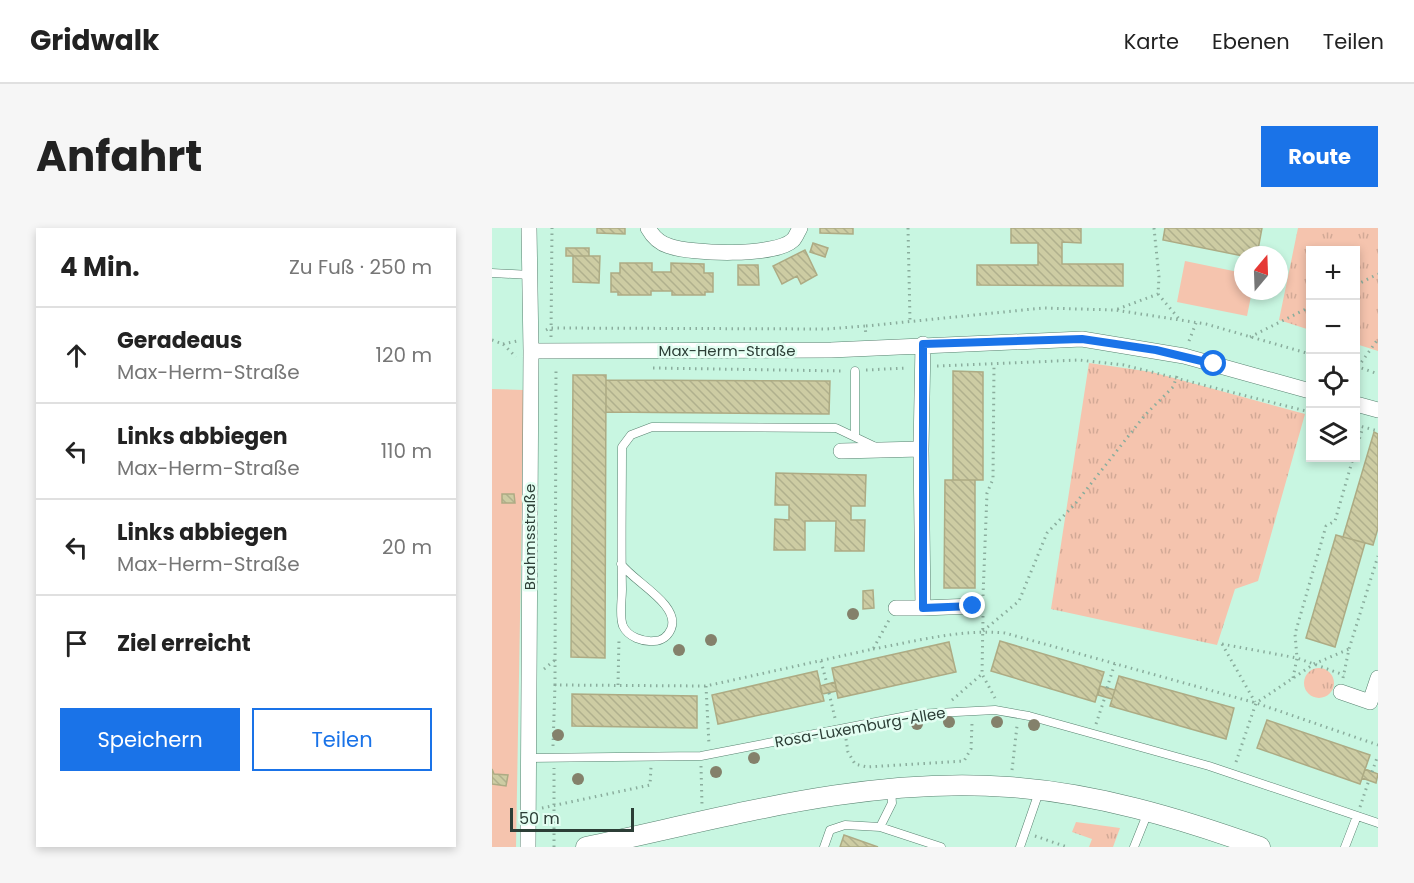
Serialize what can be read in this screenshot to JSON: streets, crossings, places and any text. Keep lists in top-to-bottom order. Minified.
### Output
{"streets":{"street":["Max-Herm-Straße","Brahmsstraße"],"lane":["Rosa-Luxemburg-Allee"]},"crossings":[["Max-Herm-Straße","Brahmsstraße"],["Brahmsstraße","Rosa-Luxemburg-Allee"]],"scale_bar":"50 m","north":"top","page":{"header":"Gridwalk","nav":["Karte","Ebenen","Teilen"],"title":"Anfahrt","buttons":["Route",["Speichern","Teilen"]],"heading":["4 Min.","Zu Fuß · 250 m"],"map_buttons":["+","−"],"list":[["Geradeaus","Max-Herm-Straße","120 m"],["Links abbiegen","Max-Herm-Straße","110 m"],["Links abbiegen","Max-Herm-Straße","20 m"],"Ziel erreicht"],"scale":"50 m"}}
